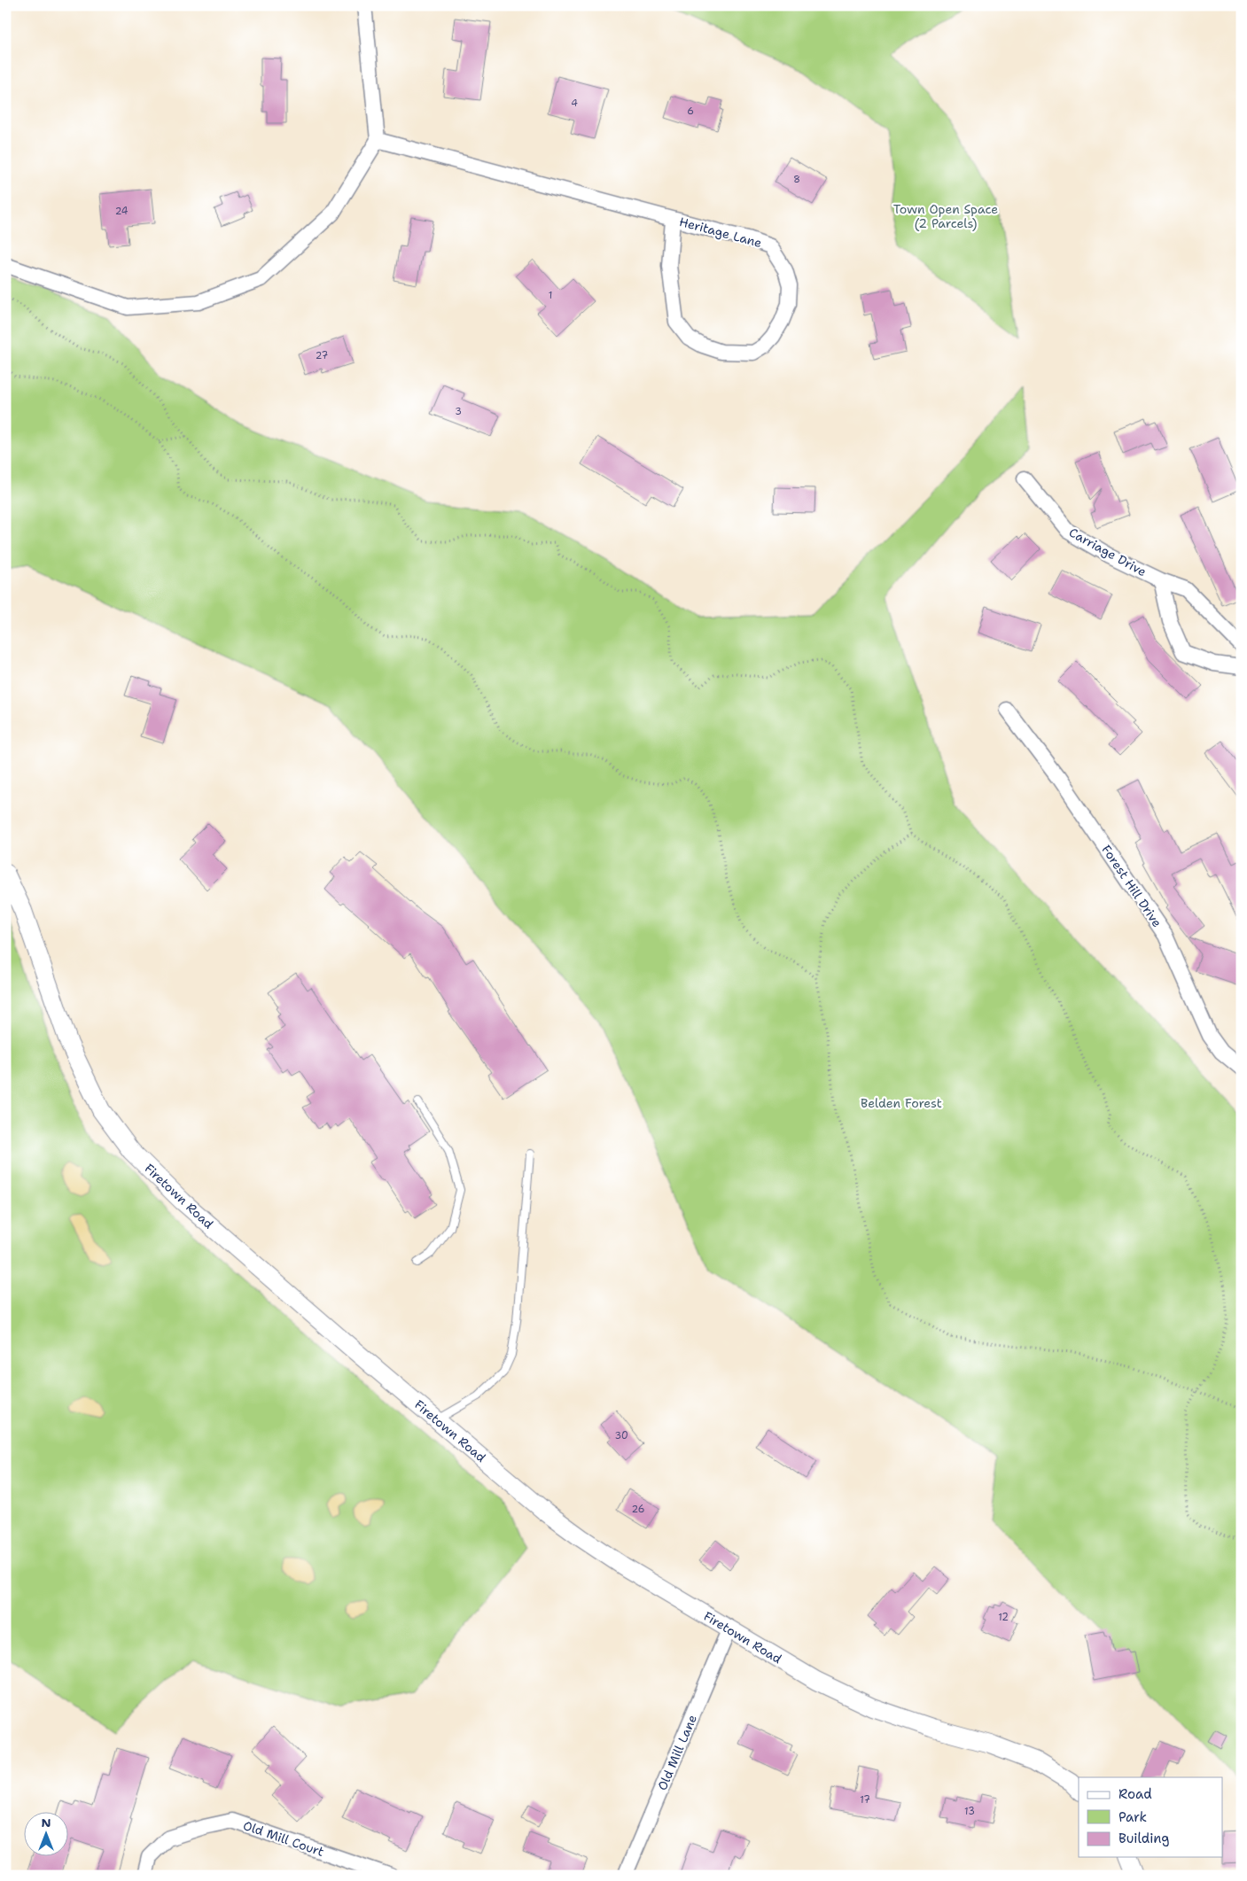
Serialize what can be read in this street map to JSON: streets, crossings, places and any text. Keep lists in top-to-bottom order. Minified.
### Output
{"streets":{"street":["Heritage Lane","Carriage Drive","Forest Hill Drive","Firetown Road","Old Mill Lane","Old Mill Court"]},"crossings":[["Firetown Road","Old Mill Lane"]],"parks":["Town Open Space (2 Parcels)","Belden Forest"],"house_numbers":["4","6","8","24","1","27","3","30","26","12","17","13"],"legend":["Road","Park","Building"],"north":"top"}
